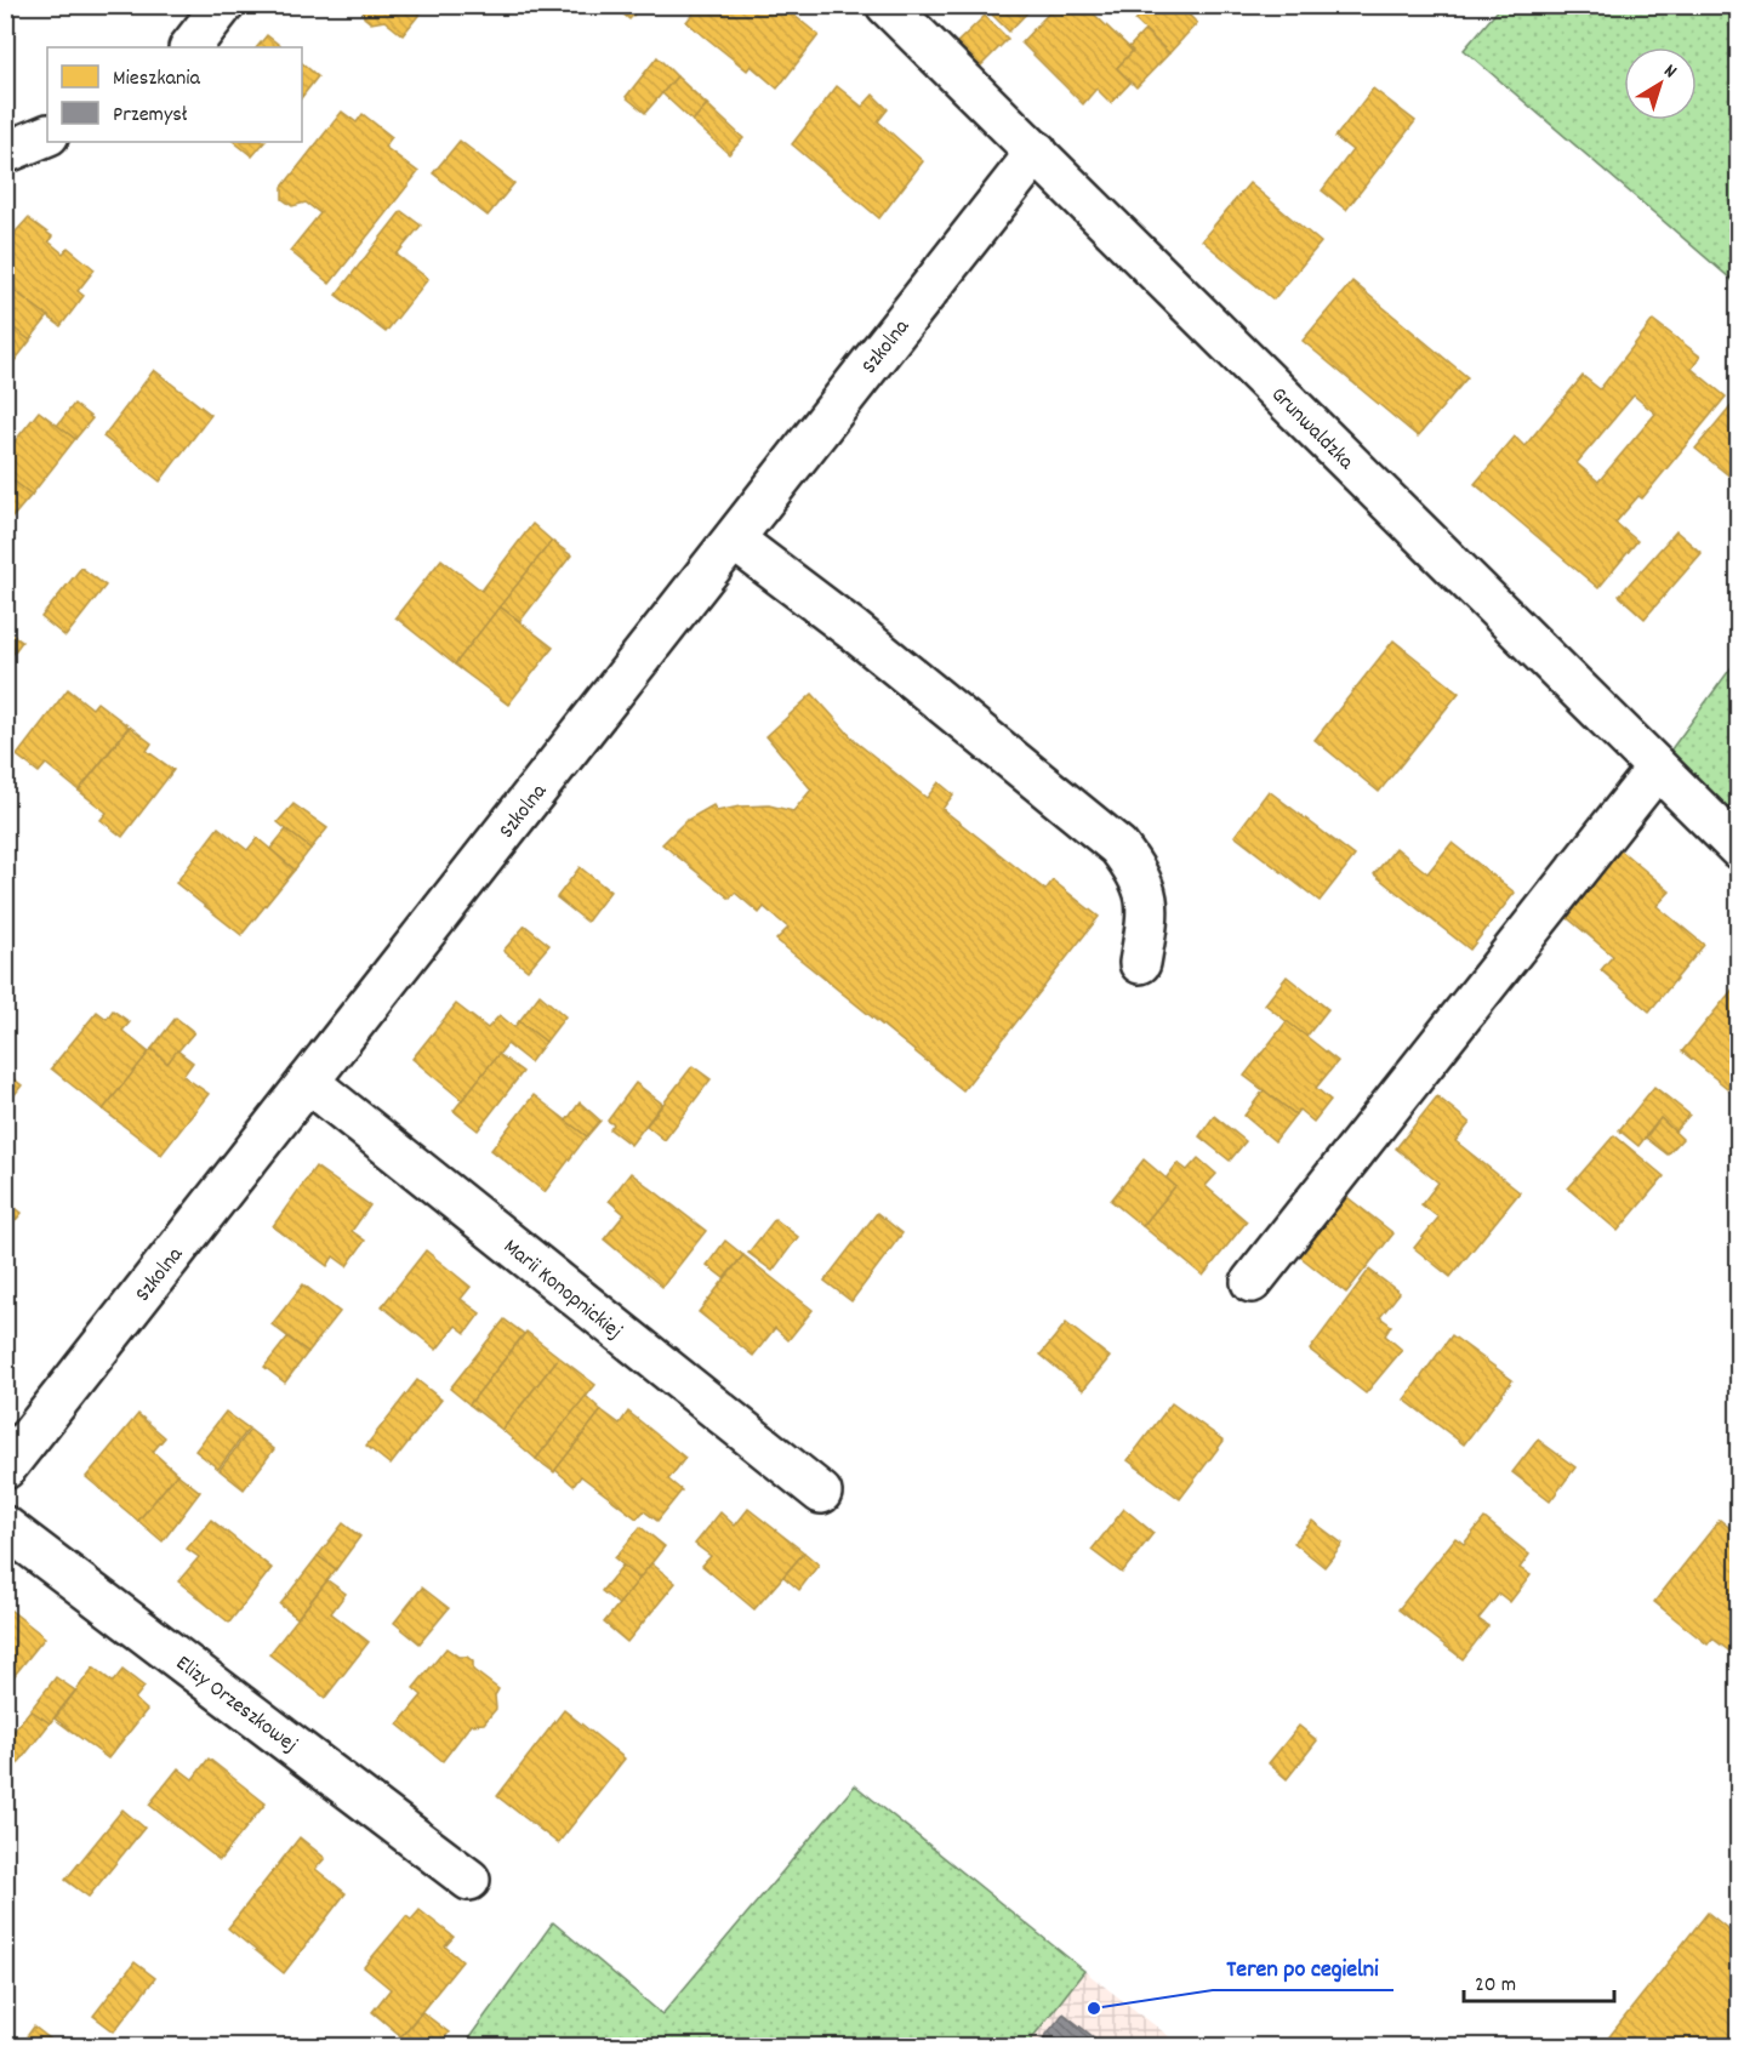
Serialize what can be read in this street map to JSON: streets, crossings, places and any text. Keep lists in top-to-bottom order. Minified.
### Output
{"streets":{"street":["Szkolna","Grunwaldzka","Marii Konopnickiej","Elizy Orzeszkowej"]},"crossings":[["Szkolna","Grunwaldzka"],["Szkolna","Marii Konopnickiej"]],"places":["Teren po cegielni"],"legend":["Mieszkania","Przemysł"],"scale_bar":"20 m","north":"top right"}
